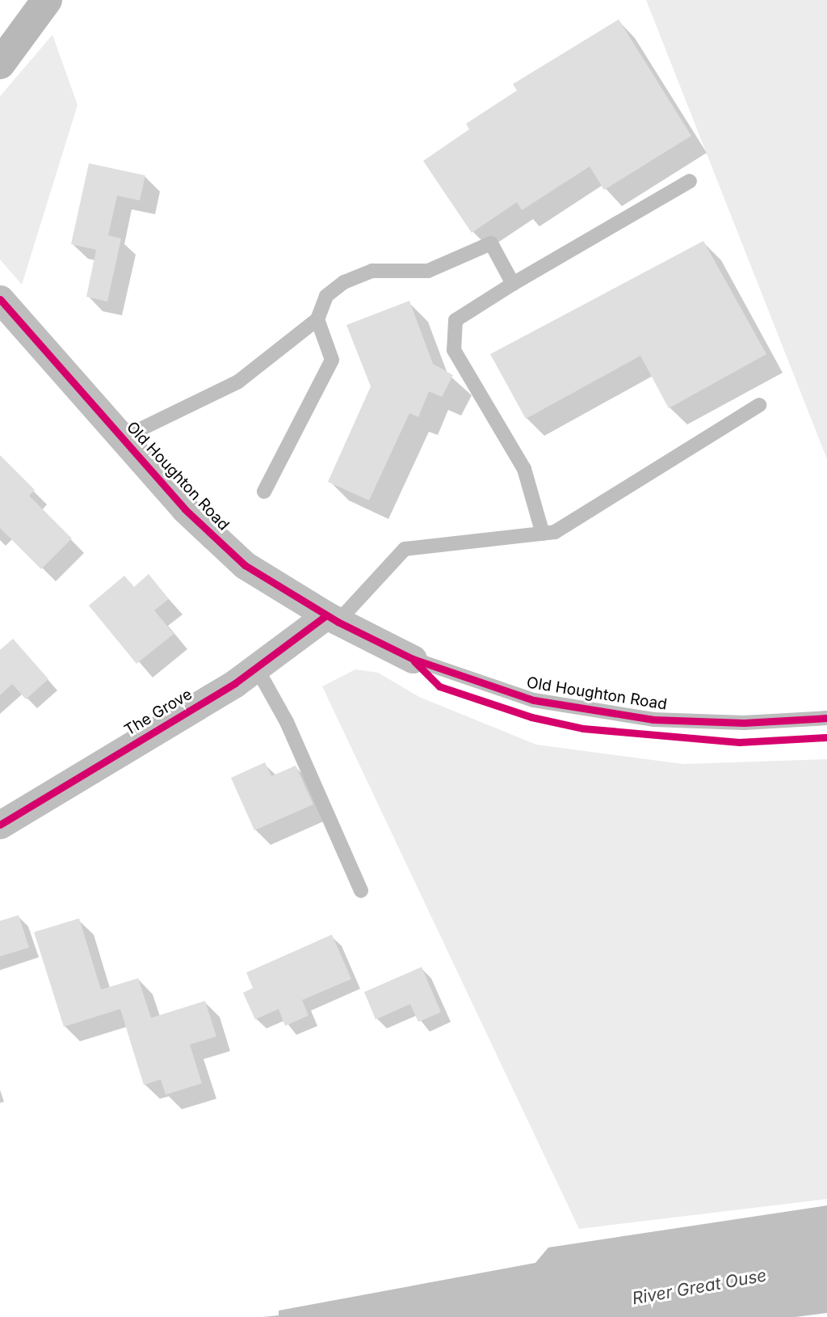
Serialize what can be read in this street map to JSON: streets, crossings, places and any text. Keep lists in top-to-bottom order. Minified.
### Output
{"streets":{"street":["Old Houghton Road","The Grove"]},"crossings":[["Old Houghton Road","The Grove"]],"water":["River Great Ouse"]}
